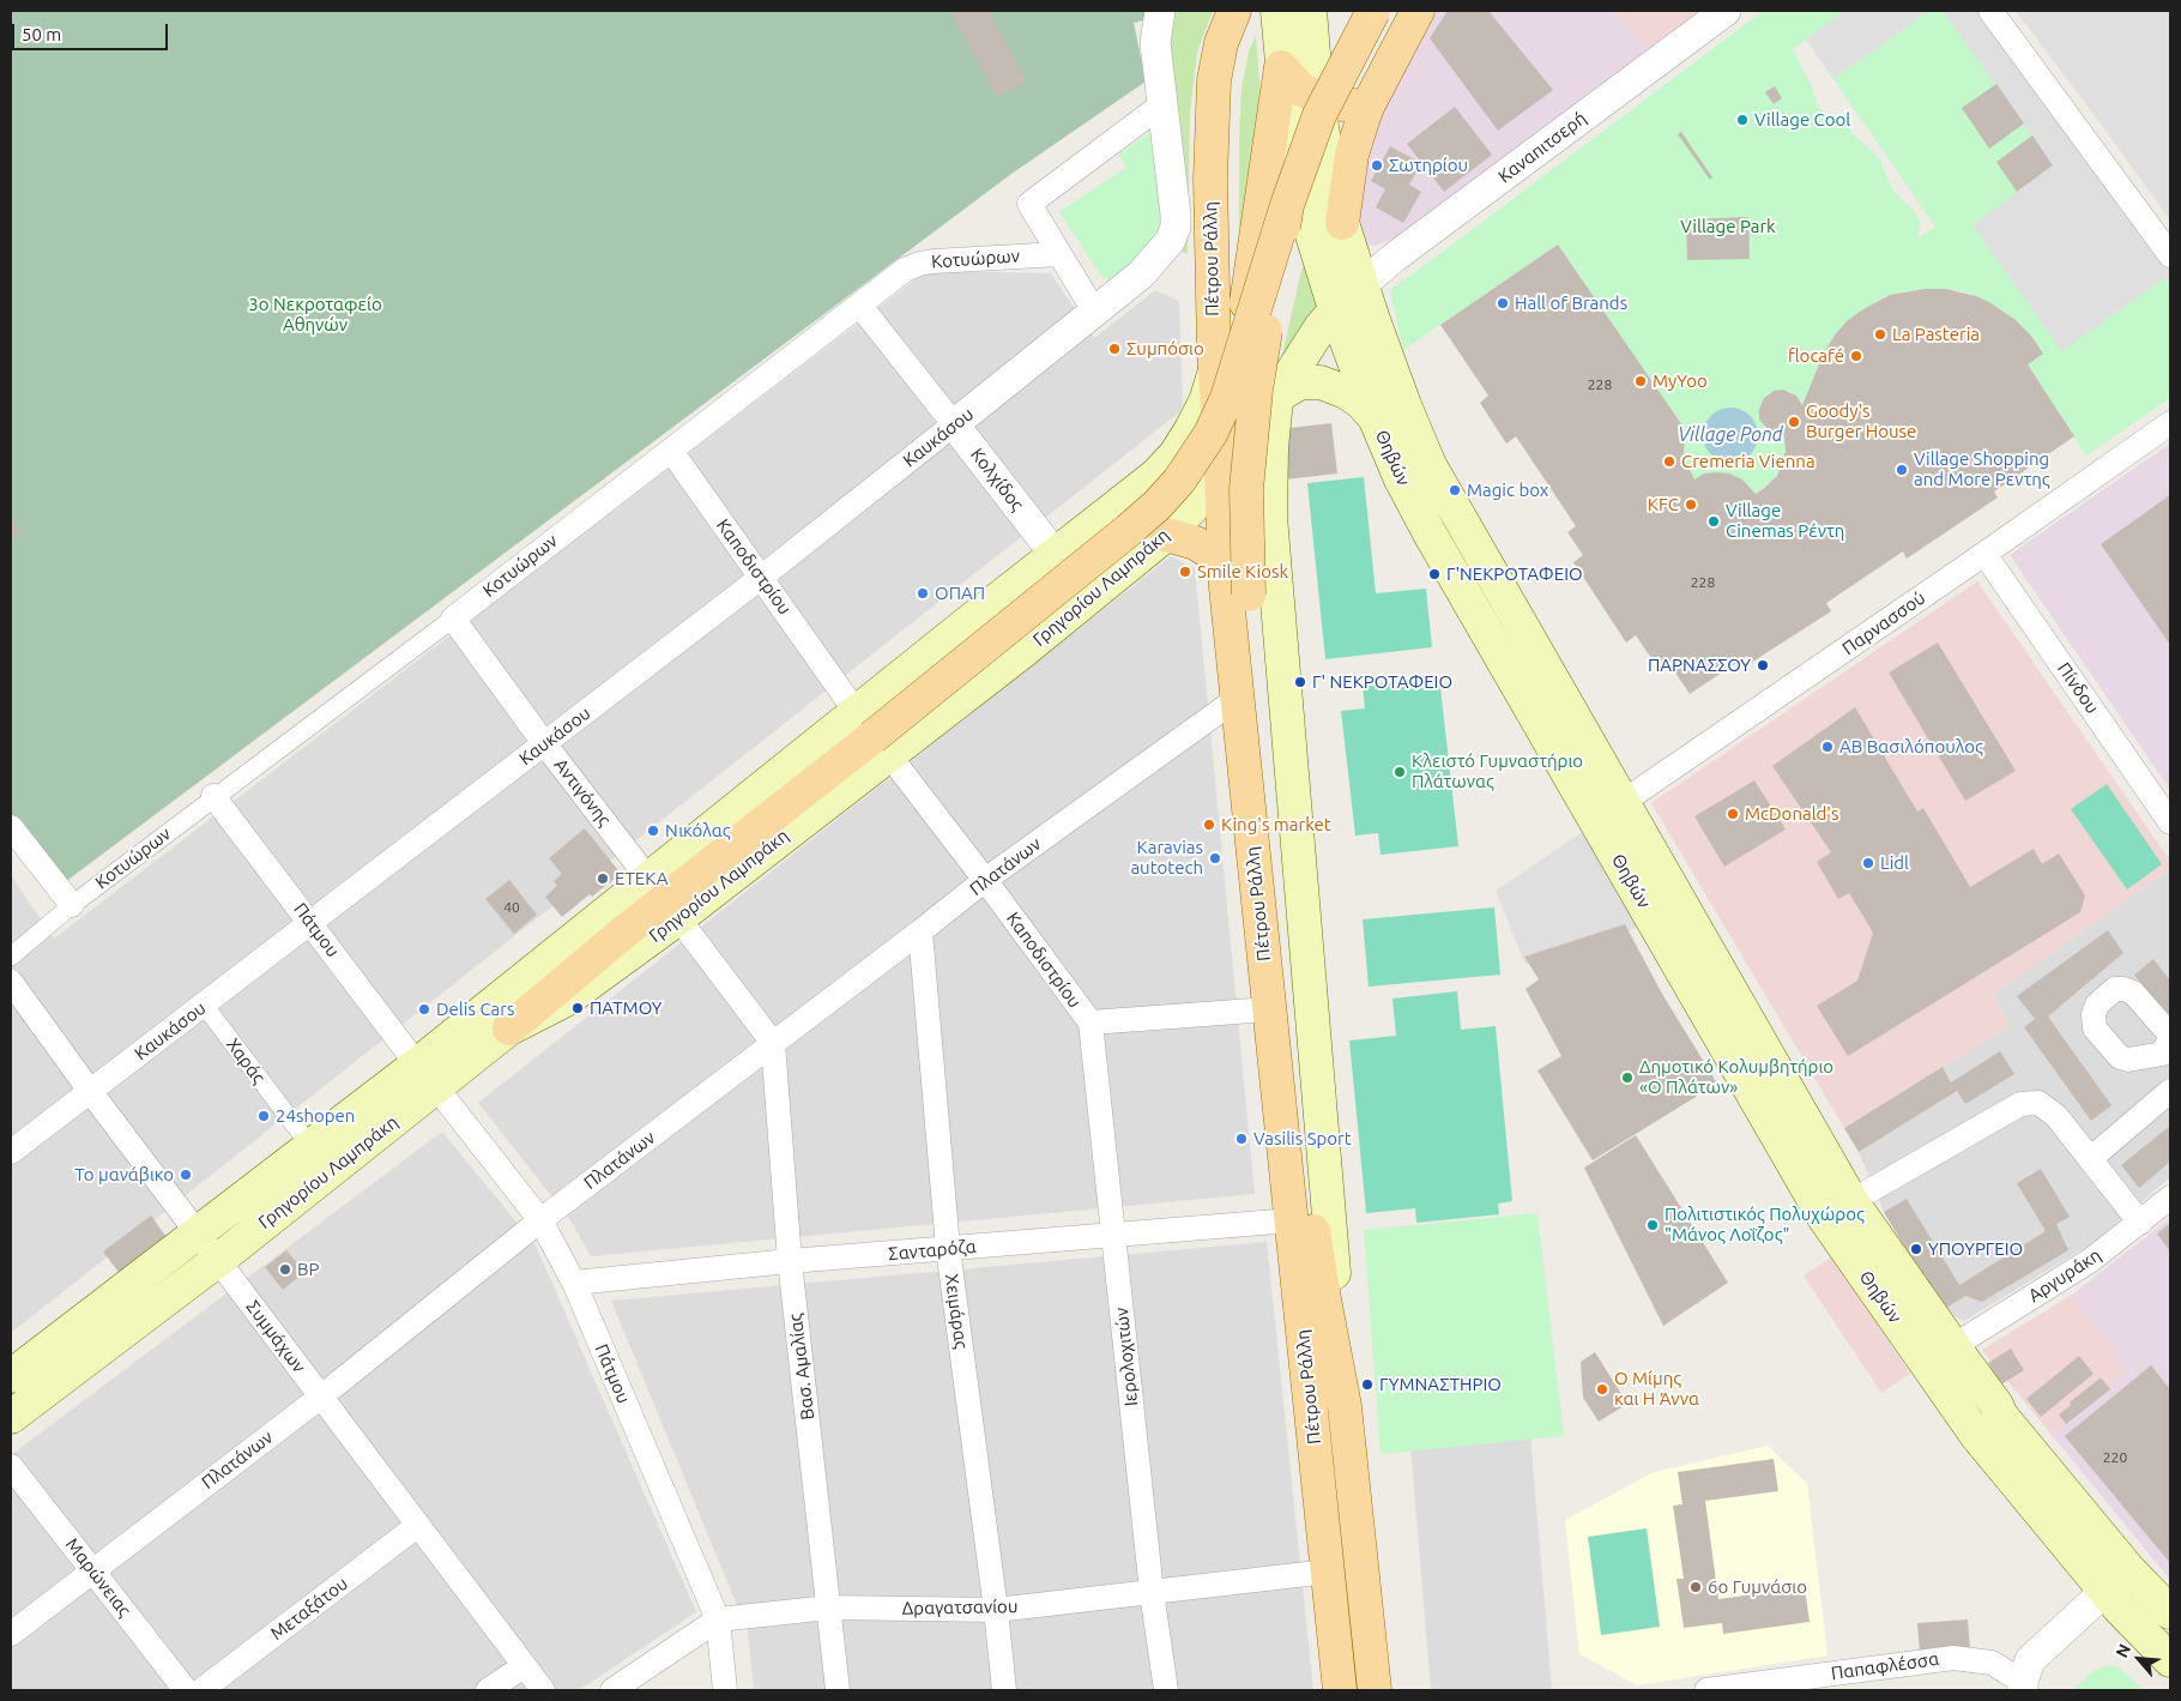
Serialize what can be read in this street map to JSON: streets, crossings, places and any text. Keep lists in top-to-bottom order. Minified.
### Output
{"streets":{"main road":["Πέτρου Ράλλη","Θηβών","Γρηγορίου Λαμπράκη"],"street":["Καναπιτσερή","Κοτυώρων","Καυκάσου","Κολχίδος","Καποδιστρίου","Παρνασσού","Πίνδου","Αντιγόνης","Πλατάνων","Πάτμου","Χαράς","Σανταρόζα","Αργυράκη","Χειμάρας","Συμμάχων","Ιερολοχιτών","Βασ. Αμαλίας","Μαρώνειας","Δραγατσανίου","Μεταξάτου","Παπαφλέσσα"]},"crossings":[["Καναπιτσερή","Θηβών"],["Καναπιτσερή","Γρηγορίου Λαμπράκη"],["Κοτυώρων","Κολχίδος"],["Κοτυώρων","Καποδιστρίου"],["Κοτυώρων","Αντιγόνης"],["Κοτυώρων","Πάτμου"],["Πέτρου Ράλλη","Καποδιστρίου"],["Πέτρου Ράλλη","Γρηγορίου Λαμπράκη"],["Πέτρου Ράλλη","Πλατάνων"],["Πέτρου Ράλλη","Σανταρόζα"],["Πέτρου Ράλλη","Δραγατσανίου"],["Καυκάσου","Κολχίδος"],["Καυκάσου","Καποδιστρίου"],["Καυκάσου","Αντιγόνης"],["Καυκάσου","Πάτμου"],["Καυκάσου","Χαράς"],["Καυκάσου","Συμμάχων"],["Θηβών","Γρηγορίου Λαμπράκη"],["Θηβών","Παρνασσού"],["Θηβών","Αργυράκη"],["Κολχίδος","Γρηγορίου Λαμπράκη"],["Καποδιστρίου","Γρηγορίου Λαμπράκη"],["Καποδιστρίου","Πλατάνων"],["Καποδιστρίου","Ιερολοχιτών"],["Γρηγορίου Λαμπράκη","Αντιγόνης"],["Γρηγορίου Λαμπράκη","Πάτμου"],["Γρηγορίου Λαμπράκη","Χαράς"],["Γρηγορίου Λαμπράκη","Συμμάχων"],["Παρνασσού","Πίνδου"],["Πλατάνων","Πάτμου"],["Πλατάνων","Χειμάρας"],["Πλατάνων","Συμμάχων"],["Πλατάνων","Βασ. Αμαλίας"],["Πλατάνων","Μαρώνειας"],["Πάτμου","Σανταρόζα"],["Πάτμου","Δραγατσανίου"],["Σανταρόζα","Χειμάρας"],["Σανταρόζα","Ιερολοχιτών"],["Σανταρόζα","Βασ. Αμαλίας"],["Χειμάρας","Δραγατσανίου"],["Συμμάχων","Μεταξάτου"],["Ιερολοχιτών","Δραγατσανίου"],["Βασ. Αμαλίας","Δραγατσανίου"]],"water":["Village Pond"],"parks":["Village Park","3ο Νεκροταφείο Αθηνών"],"places":["Village Cool","Σωτηρίου","Hall of Brands","La Pasteria","Συμπόσιο","flocafé","MyYoo","Goody's Burger House","Cremeria Vienna","Village Shopping and More Ρεντης","Magic box","KFC","Village Cinemas Ρέντη","Smile Kiosk","Γ'ΝΕΚΡΟΤΑΦΕΙΟ","ΟΠΑΠ","ΠΑΡΝΑΣΣΟΥ","Γ' ΝΕΚΡΟΤΑΦΕΙΟ","ΑΒ Βασιλόπουλος","Κλειστό Γυμναστήριο Πλάτωνας","McDonald's","King's market","Νικόλας","Karavias autotech","Lidl","ΕΤΕΚΑ","ΠΑΤΜΟΥ","Delis Cars","Δημοτικό Κολυμβητήριο «Ο Πλάτων»","24shopen","Vasilis Sport","Το μανάβικο","Πολιτιστικός Πολυχώρος \"Μάνος Λοΐζος\"","ΥΠΟΥΡΓΕΙΟ","BP","ΓΥΜΝΑΣΤΗΡΙΟ","Ο Μίμης και Η Άννα","6ο Γυμνάσιο"],"house_numbers":["228","228","40","220"],"scale_bar":"50 m","north":"top left"}
